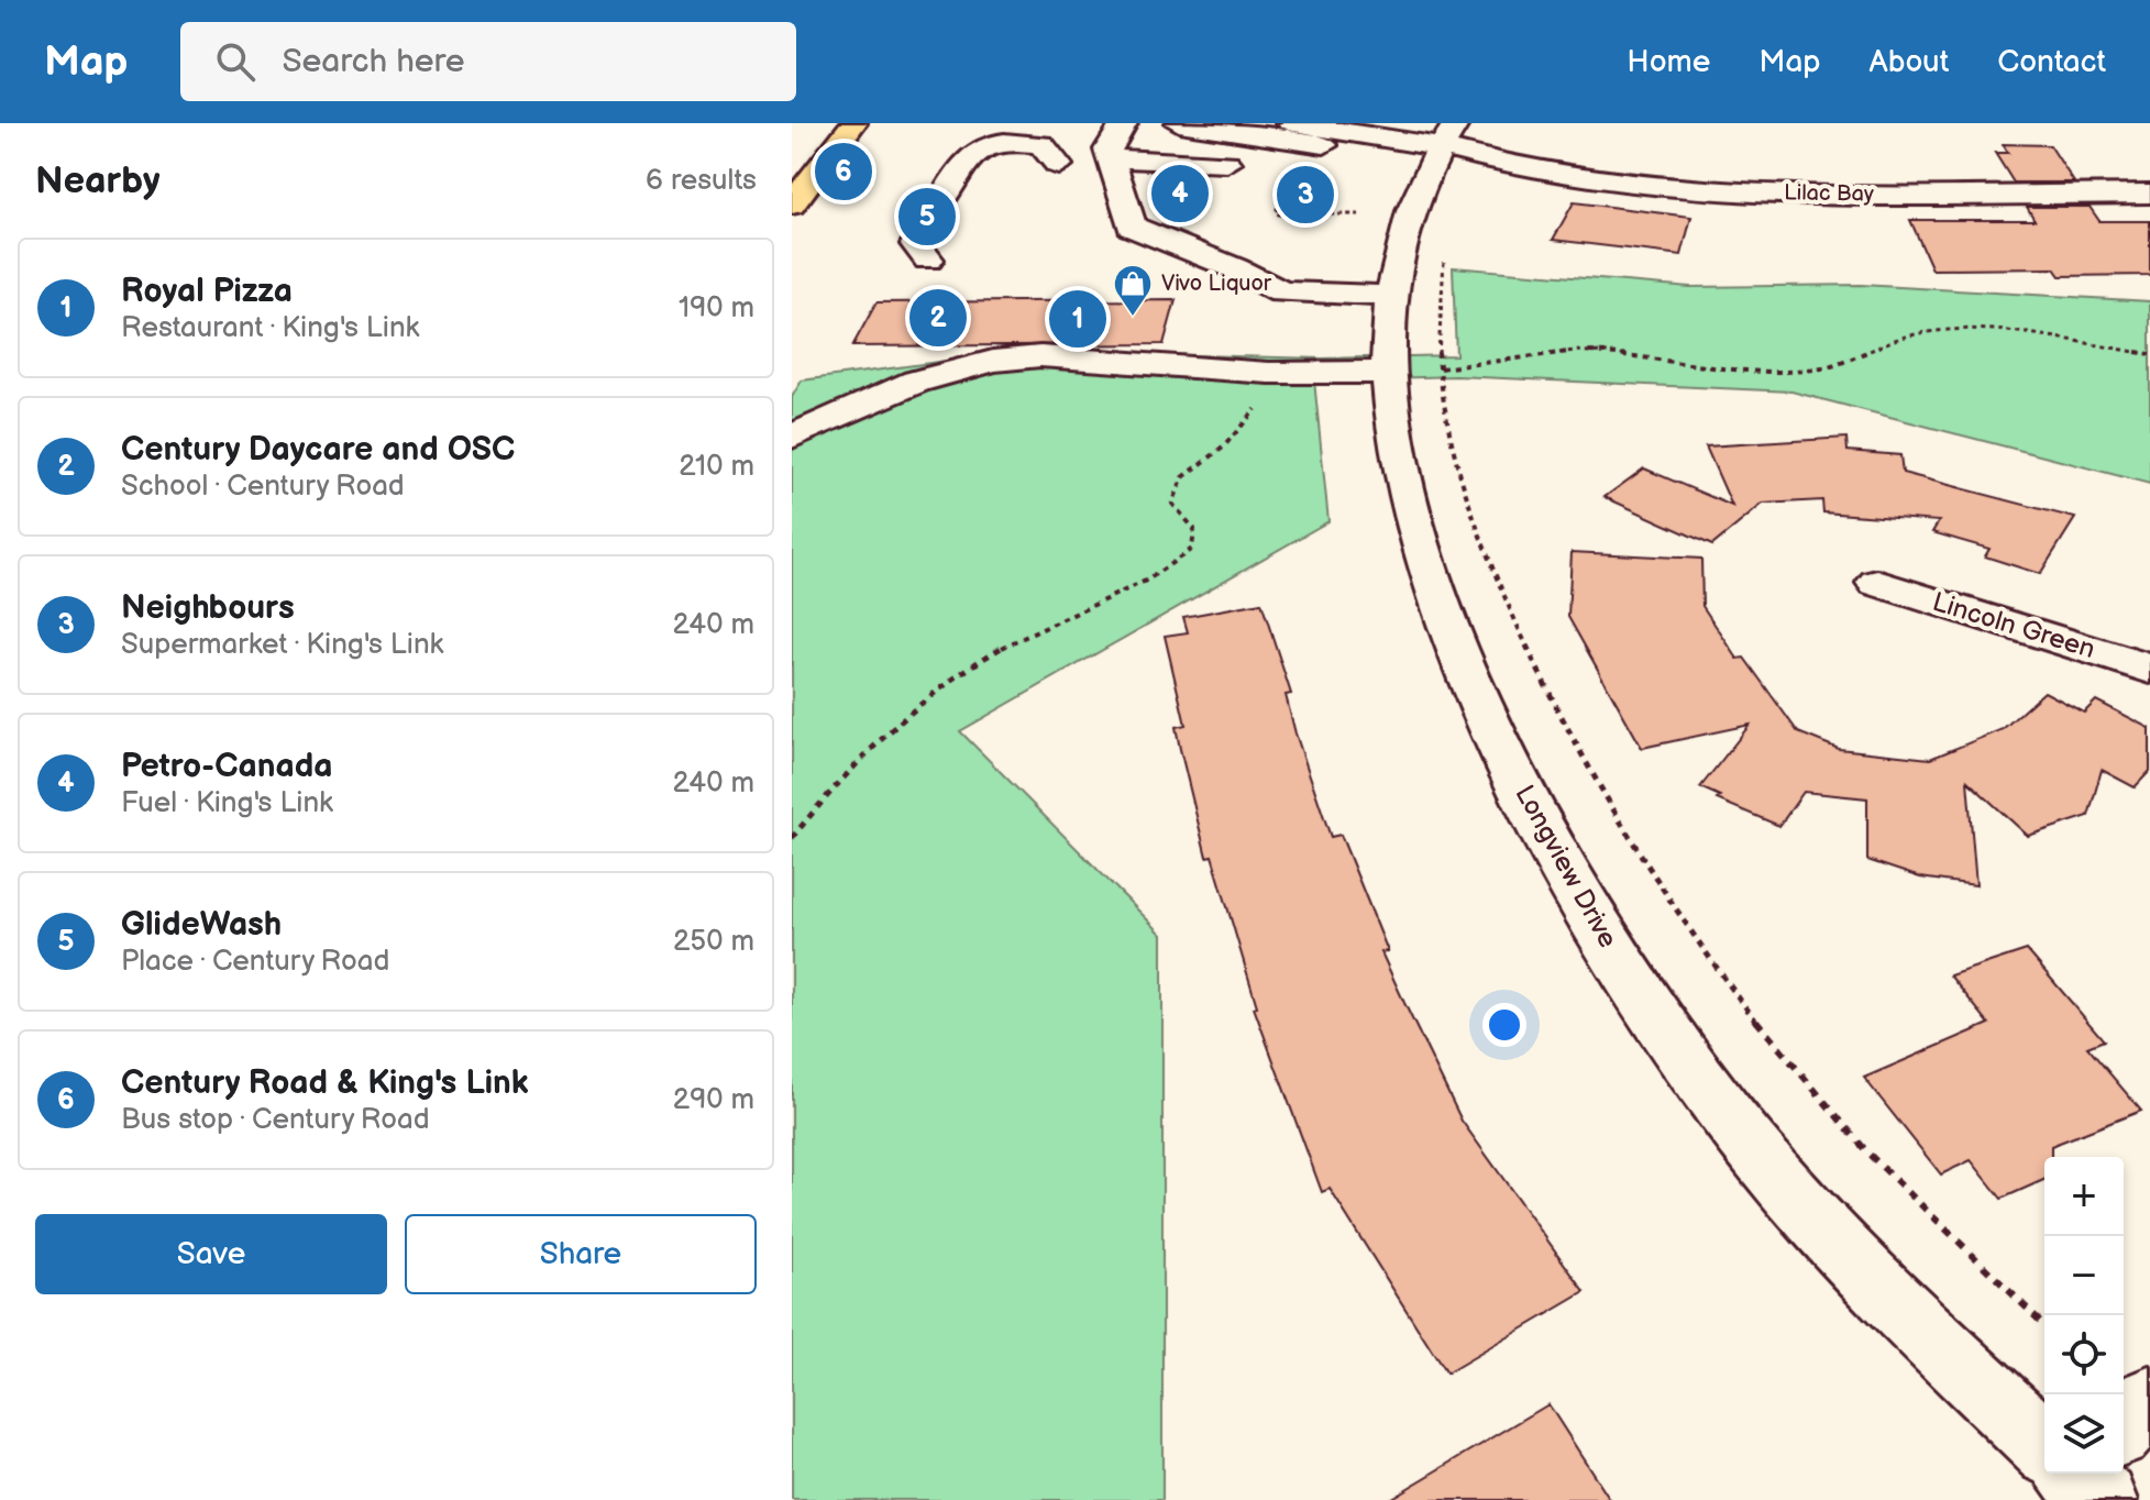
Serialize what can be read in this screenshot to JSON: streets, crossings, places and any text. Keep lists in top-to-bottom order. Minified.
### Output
{"streets":{"street":["Lilac Bay","Lincoln Green","Longview Drive"]},"crossings":[["Lilac Bay","Longview Drive"]],"places":{"shop":["Vivo Liquor"]},"page":{"header":"Map","search":"Search here","nav":["Home","Map","About","Contact"],"heading":["Nearby","6 results"],"pins":["6","4","3","5","2","1"],"list":[{"mark":"1","name":"Royal Pizza","note":"Restaurant · King's Link","value":"190 m"},{"mark":"2","name":"Century Daycare and OSC","note":"School · Century Road","value":"210 m"},{"mark":"3","name":"Neighbours","note":"Supermarket · King's Link","value":"240 m"},{"mark":"4","name":"Petro-Canada","note":"Fuel · King's Link","value":"240 m"},{"mark":"5","name":"GlideWash","note":"Place · Century Road","value":"250 m"},{"mark":"6","name":"Century Road & King's Link","note":"Bus stop · Century Road","value":"290 m"}],"map_buttons":["+","−"],"buttons":["Save","Share"]}}
